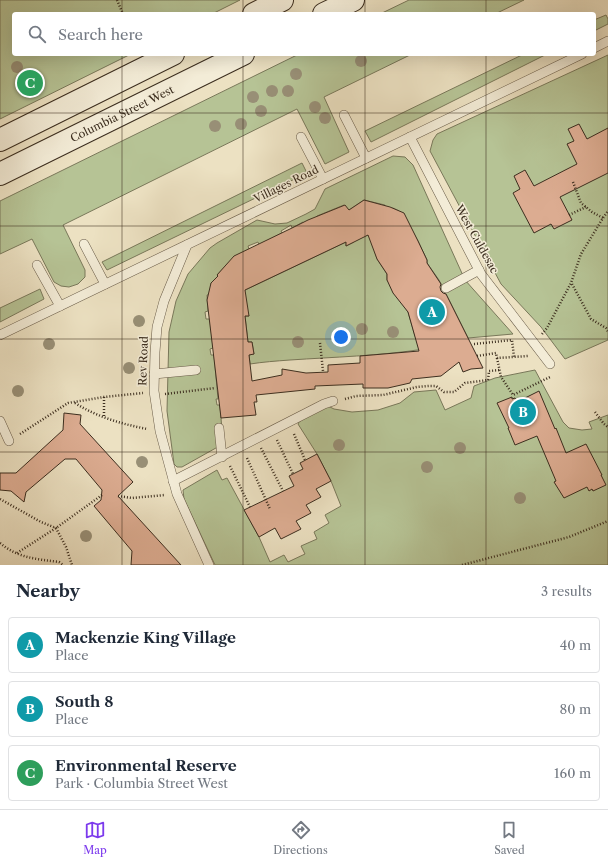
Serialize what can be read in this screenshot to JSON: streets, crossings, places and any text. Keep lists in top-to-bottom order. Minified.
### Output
{"streets":{"main road":["Columbia Street West"],"lane":["Villages Road","West Culdesac","Rev Road"]},"crossings":[["Villages Road","West Culdesac"],["Villages Road","Rev Road"]],"page":{"search":"Search here","pins":["C","A","B"],"heading":["Nearby","3 results"],"list":[{"mark":"A","name":"Mackenzie King Village","note":"Place","value":"40 m"},{"mark":"B","name":"South 8","note":"Place","value":"80 m"},{"mark":"C","name":"Environmental Reserve","note":"Park · Columbia Street West","value":"160 m"}],"nav":["Map","Directions","Saved"]}}
